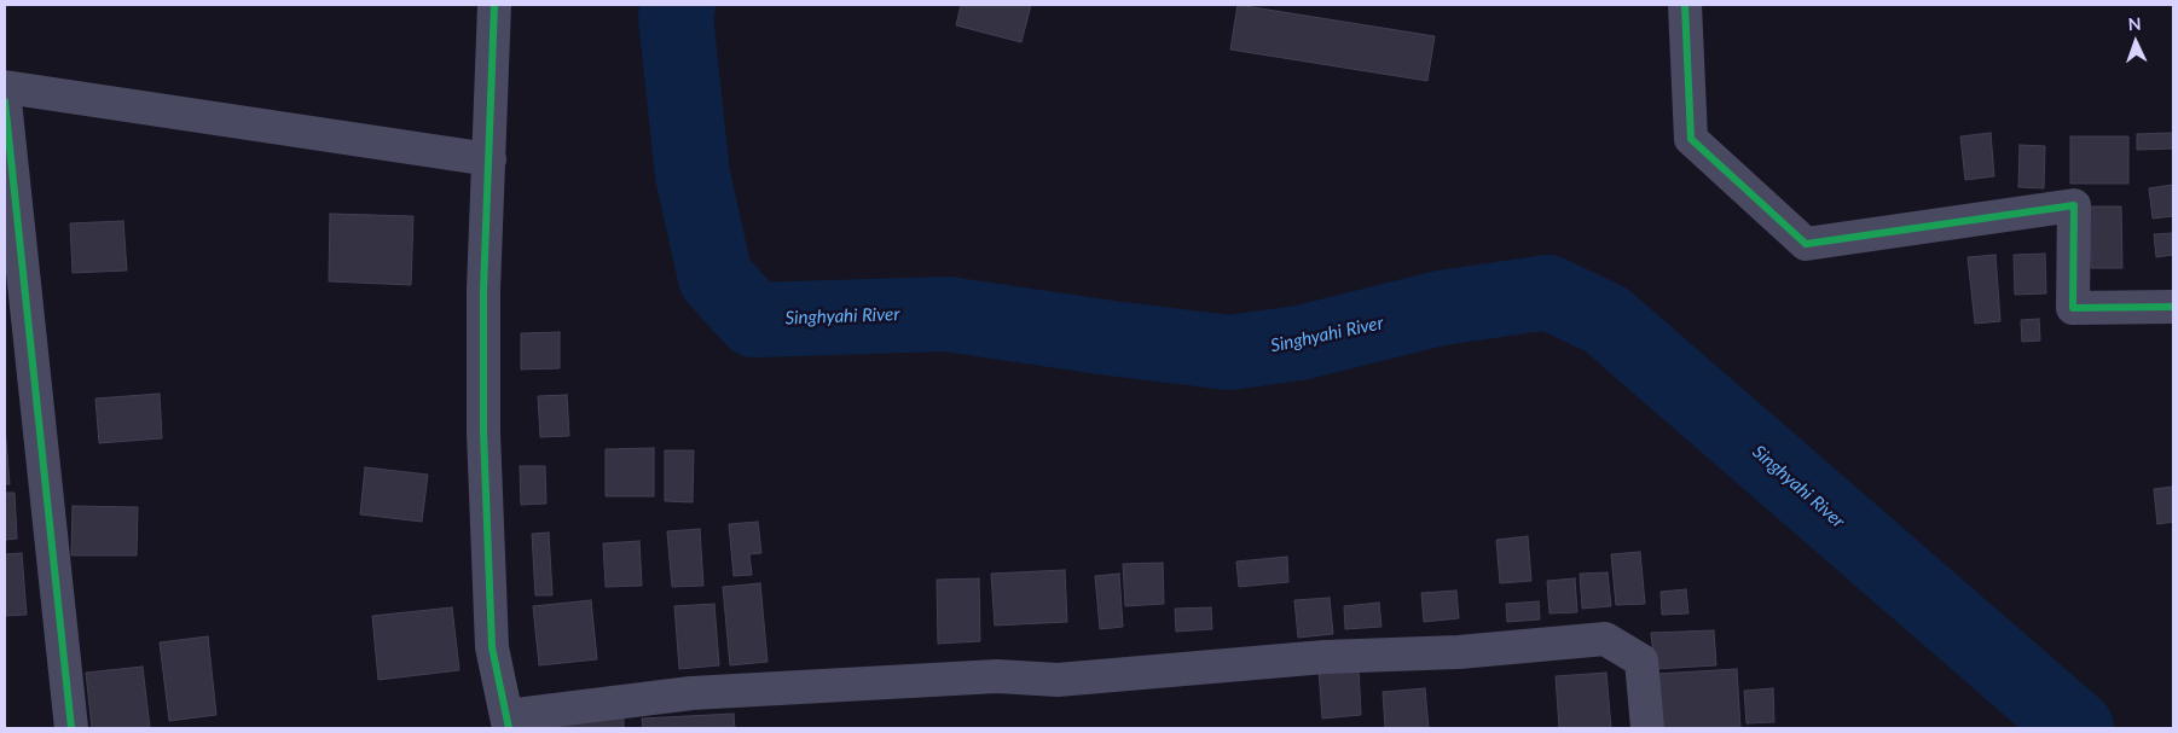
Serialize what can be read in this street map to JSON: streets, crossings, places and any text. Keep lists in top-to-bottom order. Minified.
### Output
{"water":["Singhyahi River"],"north":"top"}
